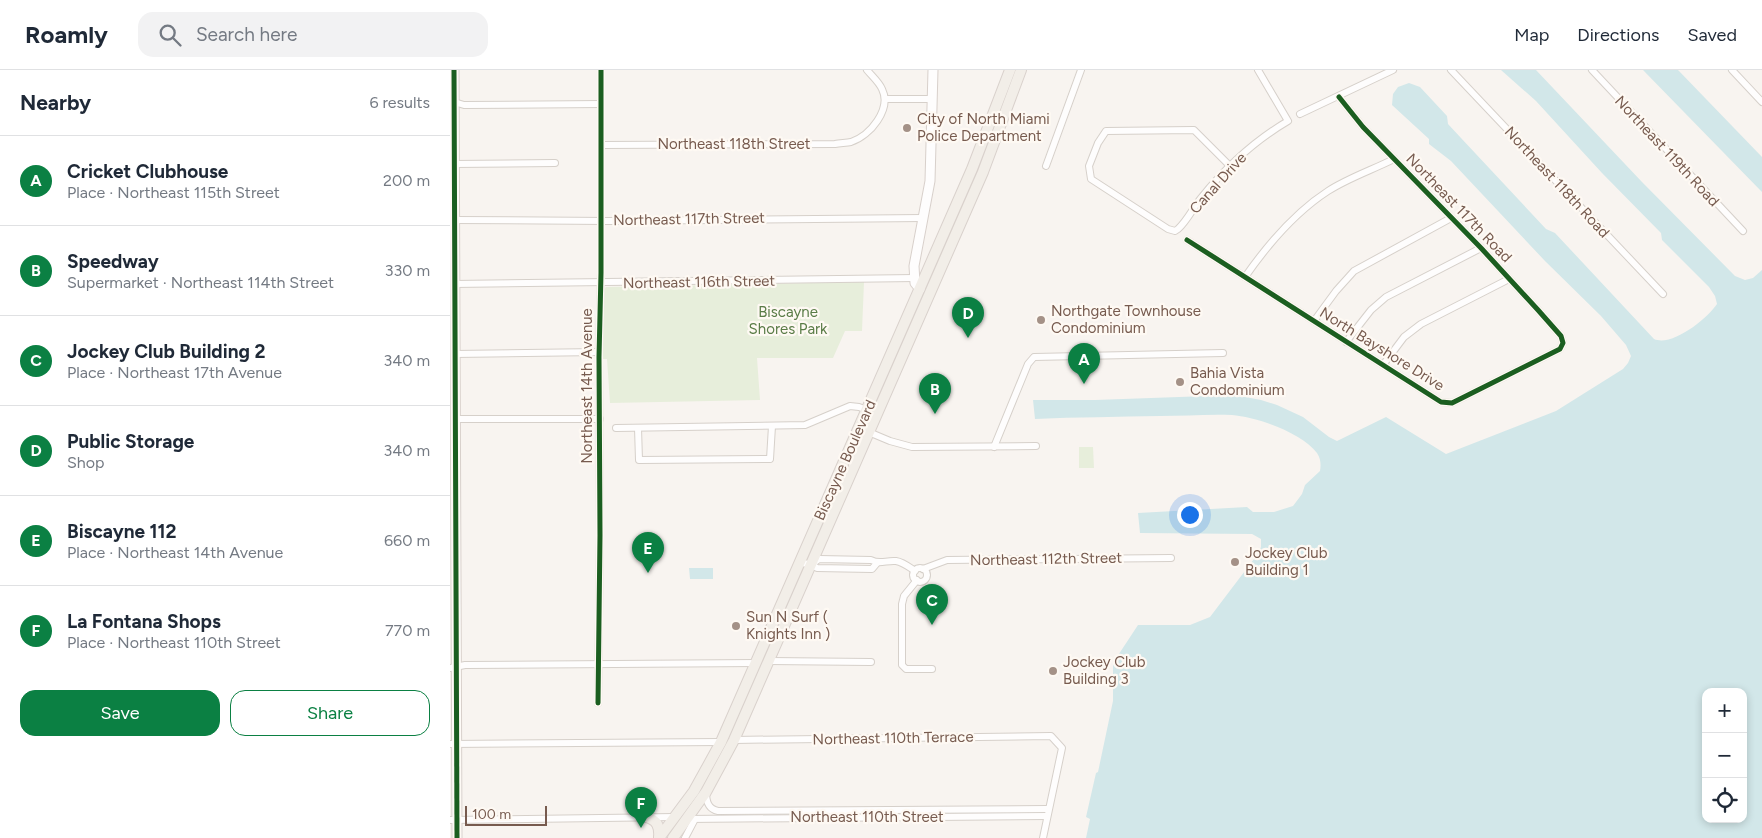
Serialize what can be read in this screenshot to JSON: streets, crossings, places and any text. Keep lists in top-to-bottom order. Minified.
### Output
{"streets":{"main road":["Biscayne Boulevard"],"street":["Northeast 118th Street","Northeast 119th Road","Northeast 118th Road","Canal Drive","Northeast 117th Road","Northeast 117th Street","Northeast 116th Street","North Bayshore Drive","Northeast 14th Avenue","Northeast 112th Street","Northeast 110th Terrace","Northeast 110th Street"]},"crossings":[["Northeast 118th Street","Northeast 14th Avenue"],["Northeast 117th Road","North Bayshore Drive"],["Northeast 117th Street","Northeast 14th Avenue"],["Northeast 116th Street","Northeast 14th Avenue"],["Biscayne Boulevard","Northeast 110th Terrace"],["Biscayne Boulevard","Northeast 110th Street"],["Northeast 110th Terrace","Northeast 110th Street"]],"parks":["Biscayne Shores Park"],"places":["City of North Miami Police Department","Northgate Townhouse Condominium","Bahia Vista Condominium","Jockey Club Building 1","Sun N Surf ( Knights Inn )","Jockey Club Building 3"],"scale_bar":"100 m","page":{"header":"Roamly","search":"Search here","nav":["Map","Directions","Saved"],"heading":["Nearby","6 results"],"list":[{"mark":"A","name":"Cricket Clubhouse","note":"Place · Northeast 115th Street","value":"200 m"},{"mark":"B","name":"Speedway","note":"Supermarket · Northeast 114th Street","value":"330 m"},{"mark":"C","name":"Jockey Club Building 2","note":"Place · Northeast 17th Avenue","value":"340 m"},{"mark":"D","name":"Public Storage","note":"Shop","value":"340 m"},{"mark":"E","name":"Biscayne 112","note":"Place · Northeast 14th Avenue","value":"660 m"},{"mark":"F","name":"La Fontana Shops","note":"Place · Northeast 110th Street","value":"770 m"}],"pins":["D","A","B","E","C","F"],"buttons":["Save","Share"],"map_buttons":["+","−"],"scale":"100 m"}}
